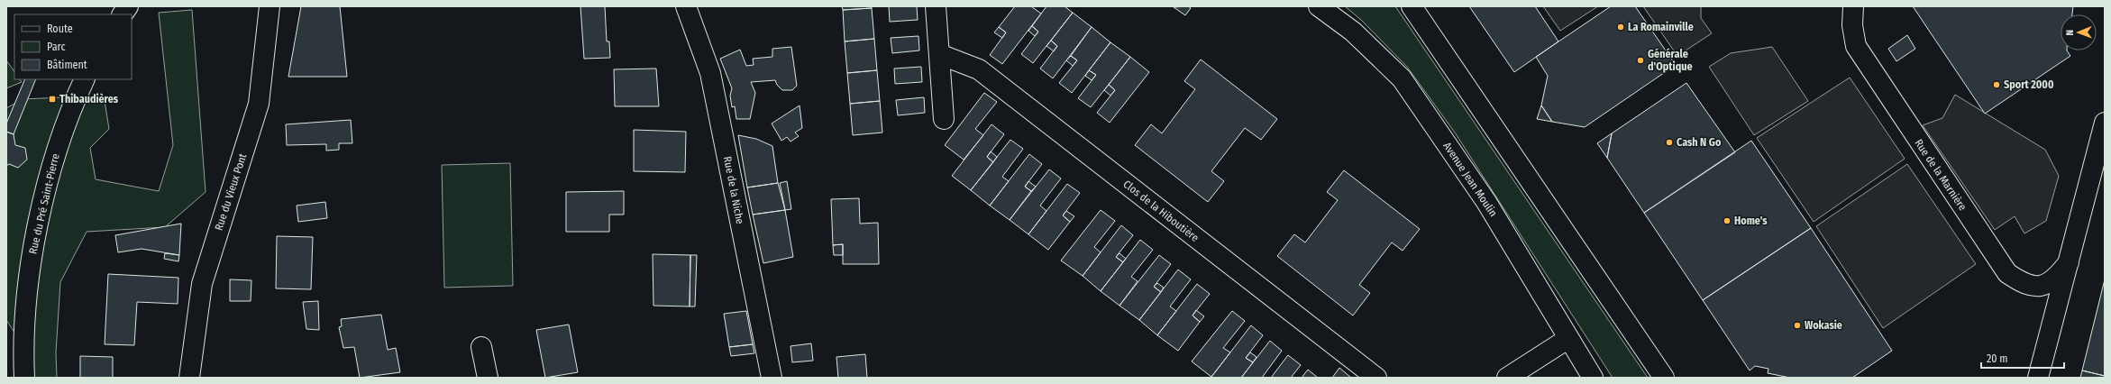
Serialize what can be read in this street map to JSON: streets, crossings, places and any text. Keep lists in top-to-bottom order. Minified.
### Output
{"streets":{"street":["Rue de la Marnière","Avenue Jean Moulin","Rue de la Niche","Rue du Vieux Pont","Rue du Pré Saint-Pierre","Clos de la Hiboutière"]},"places":{"other":["La Romainville","Générale d'Optique","Sport 2000","Cash N Go","Home's","Wokasie"],"transit":["Thibaudières"]},"legend":["Route","Parc","Bâtiment"],"scale_bar":"20 m","north":"left"}
